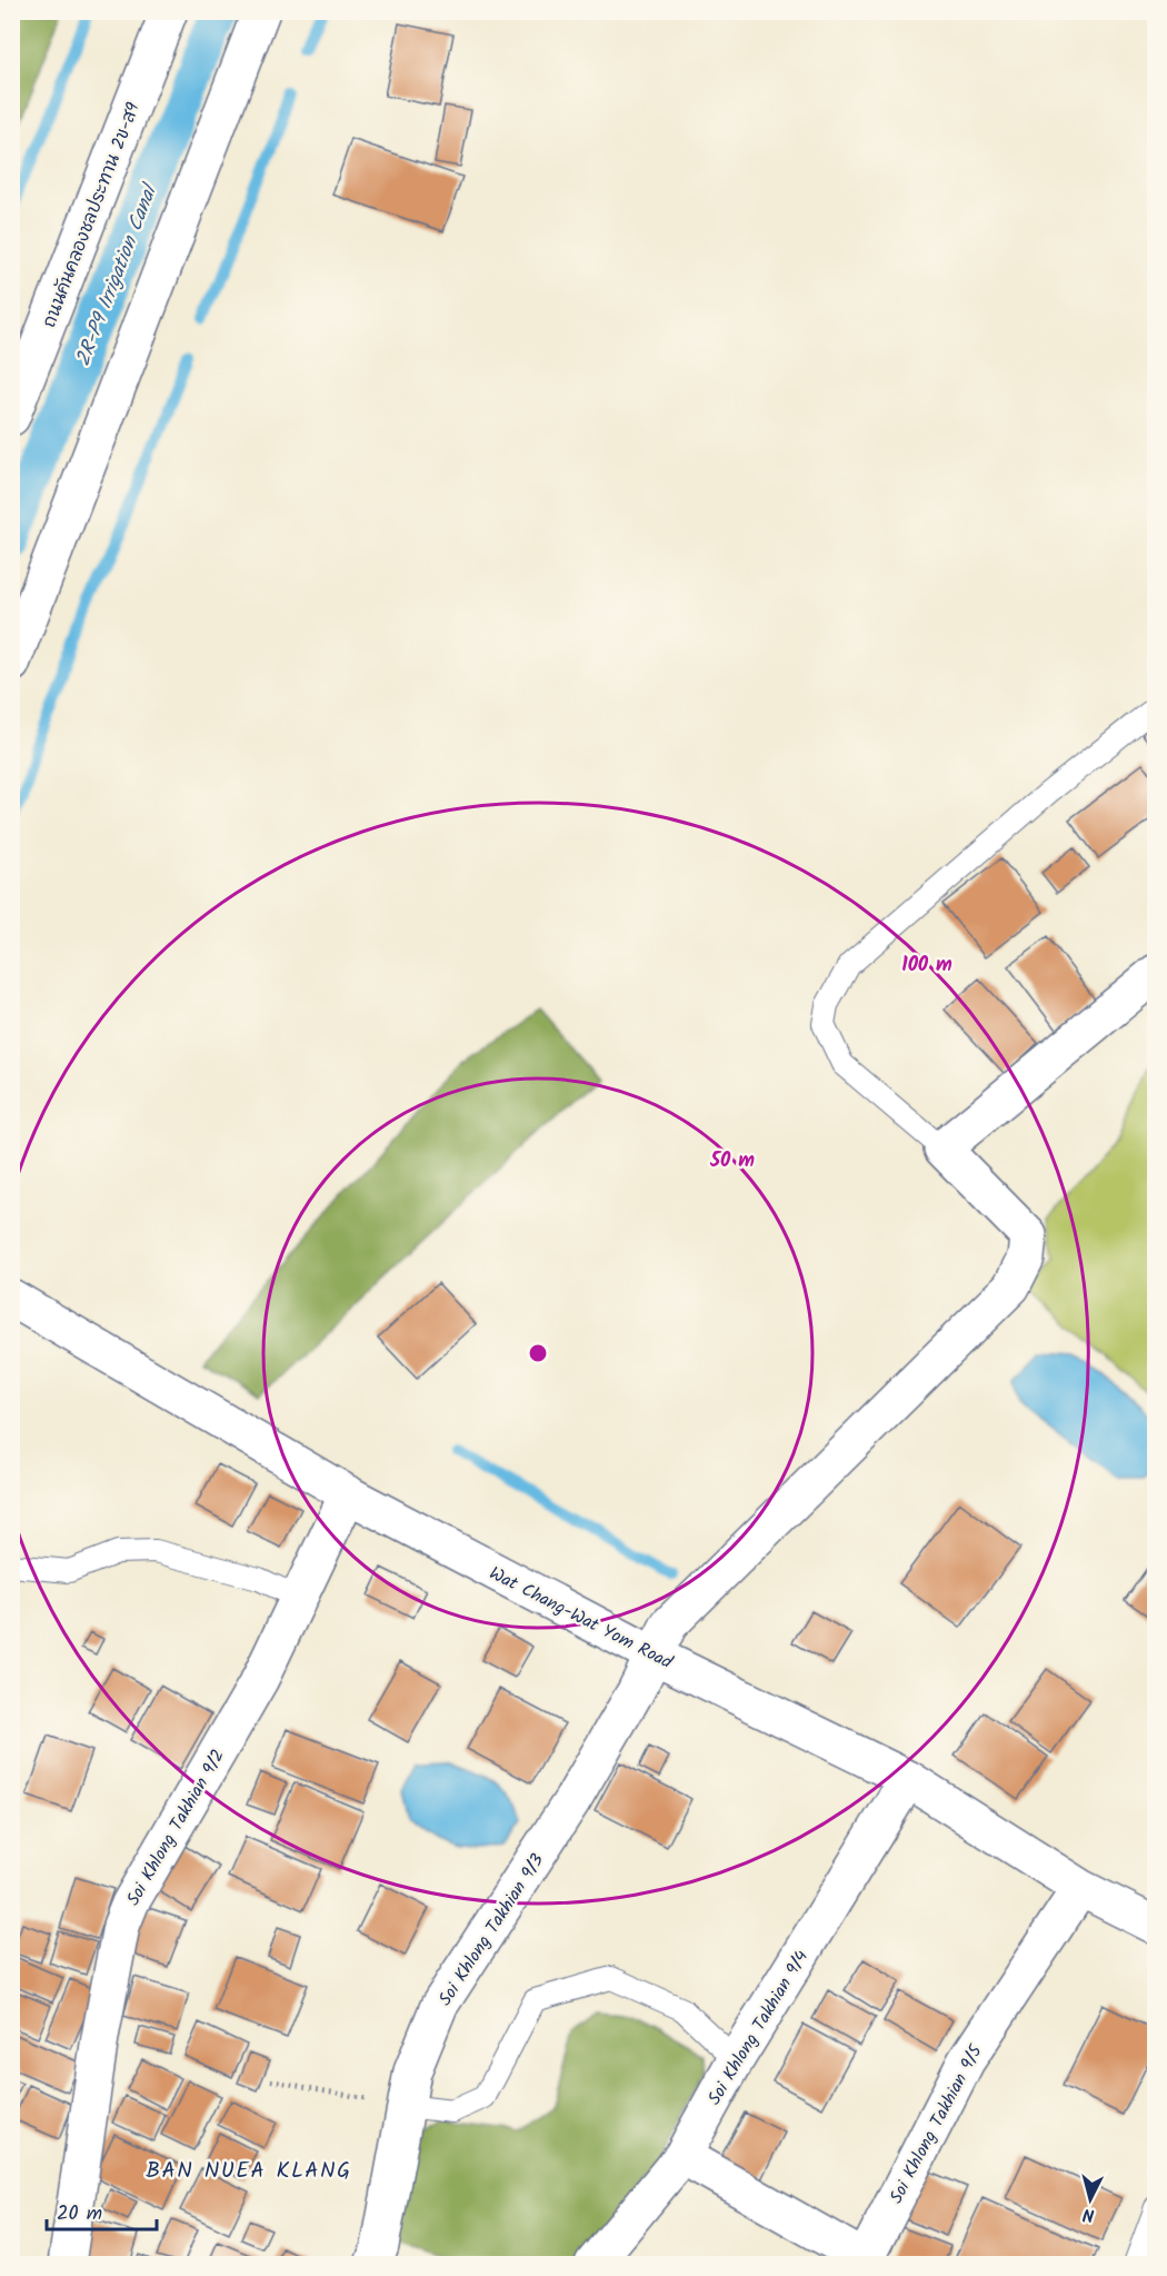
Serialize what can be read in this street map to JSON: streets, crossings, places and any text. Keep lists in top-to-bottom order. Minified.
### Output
{"streets":{"street":["ถนนคันคลองชลประทาน 2ข-ส9","Wat Chang-Wat Yom Road","Soi Khlong Takhian 9/2","Soi Khlong Takhian 9/3","Soi Khlong Takhian 9/4","Soi Khlong Takhian 9/5"]},"crossings":[["Wat Chang-Wat Yom Road","Soi Khlong Takhian 9/2"],["Wat Chang-Wat Yom Road","Soi Khlong Takhian 9/3"],["Wat Chang-Wat Yom Road","Soi Khlong Takhian 9/4"],["Wat Chang-Wat Yom Road","Soi Khlong Takhian 9/5"]],"districts":["BAN NUEA KLANG"],"water":["2R-P9 Irrigation Canal"],"scale_bar":"20 m","north":"bottom","rings":["100 m","50 m"]}
